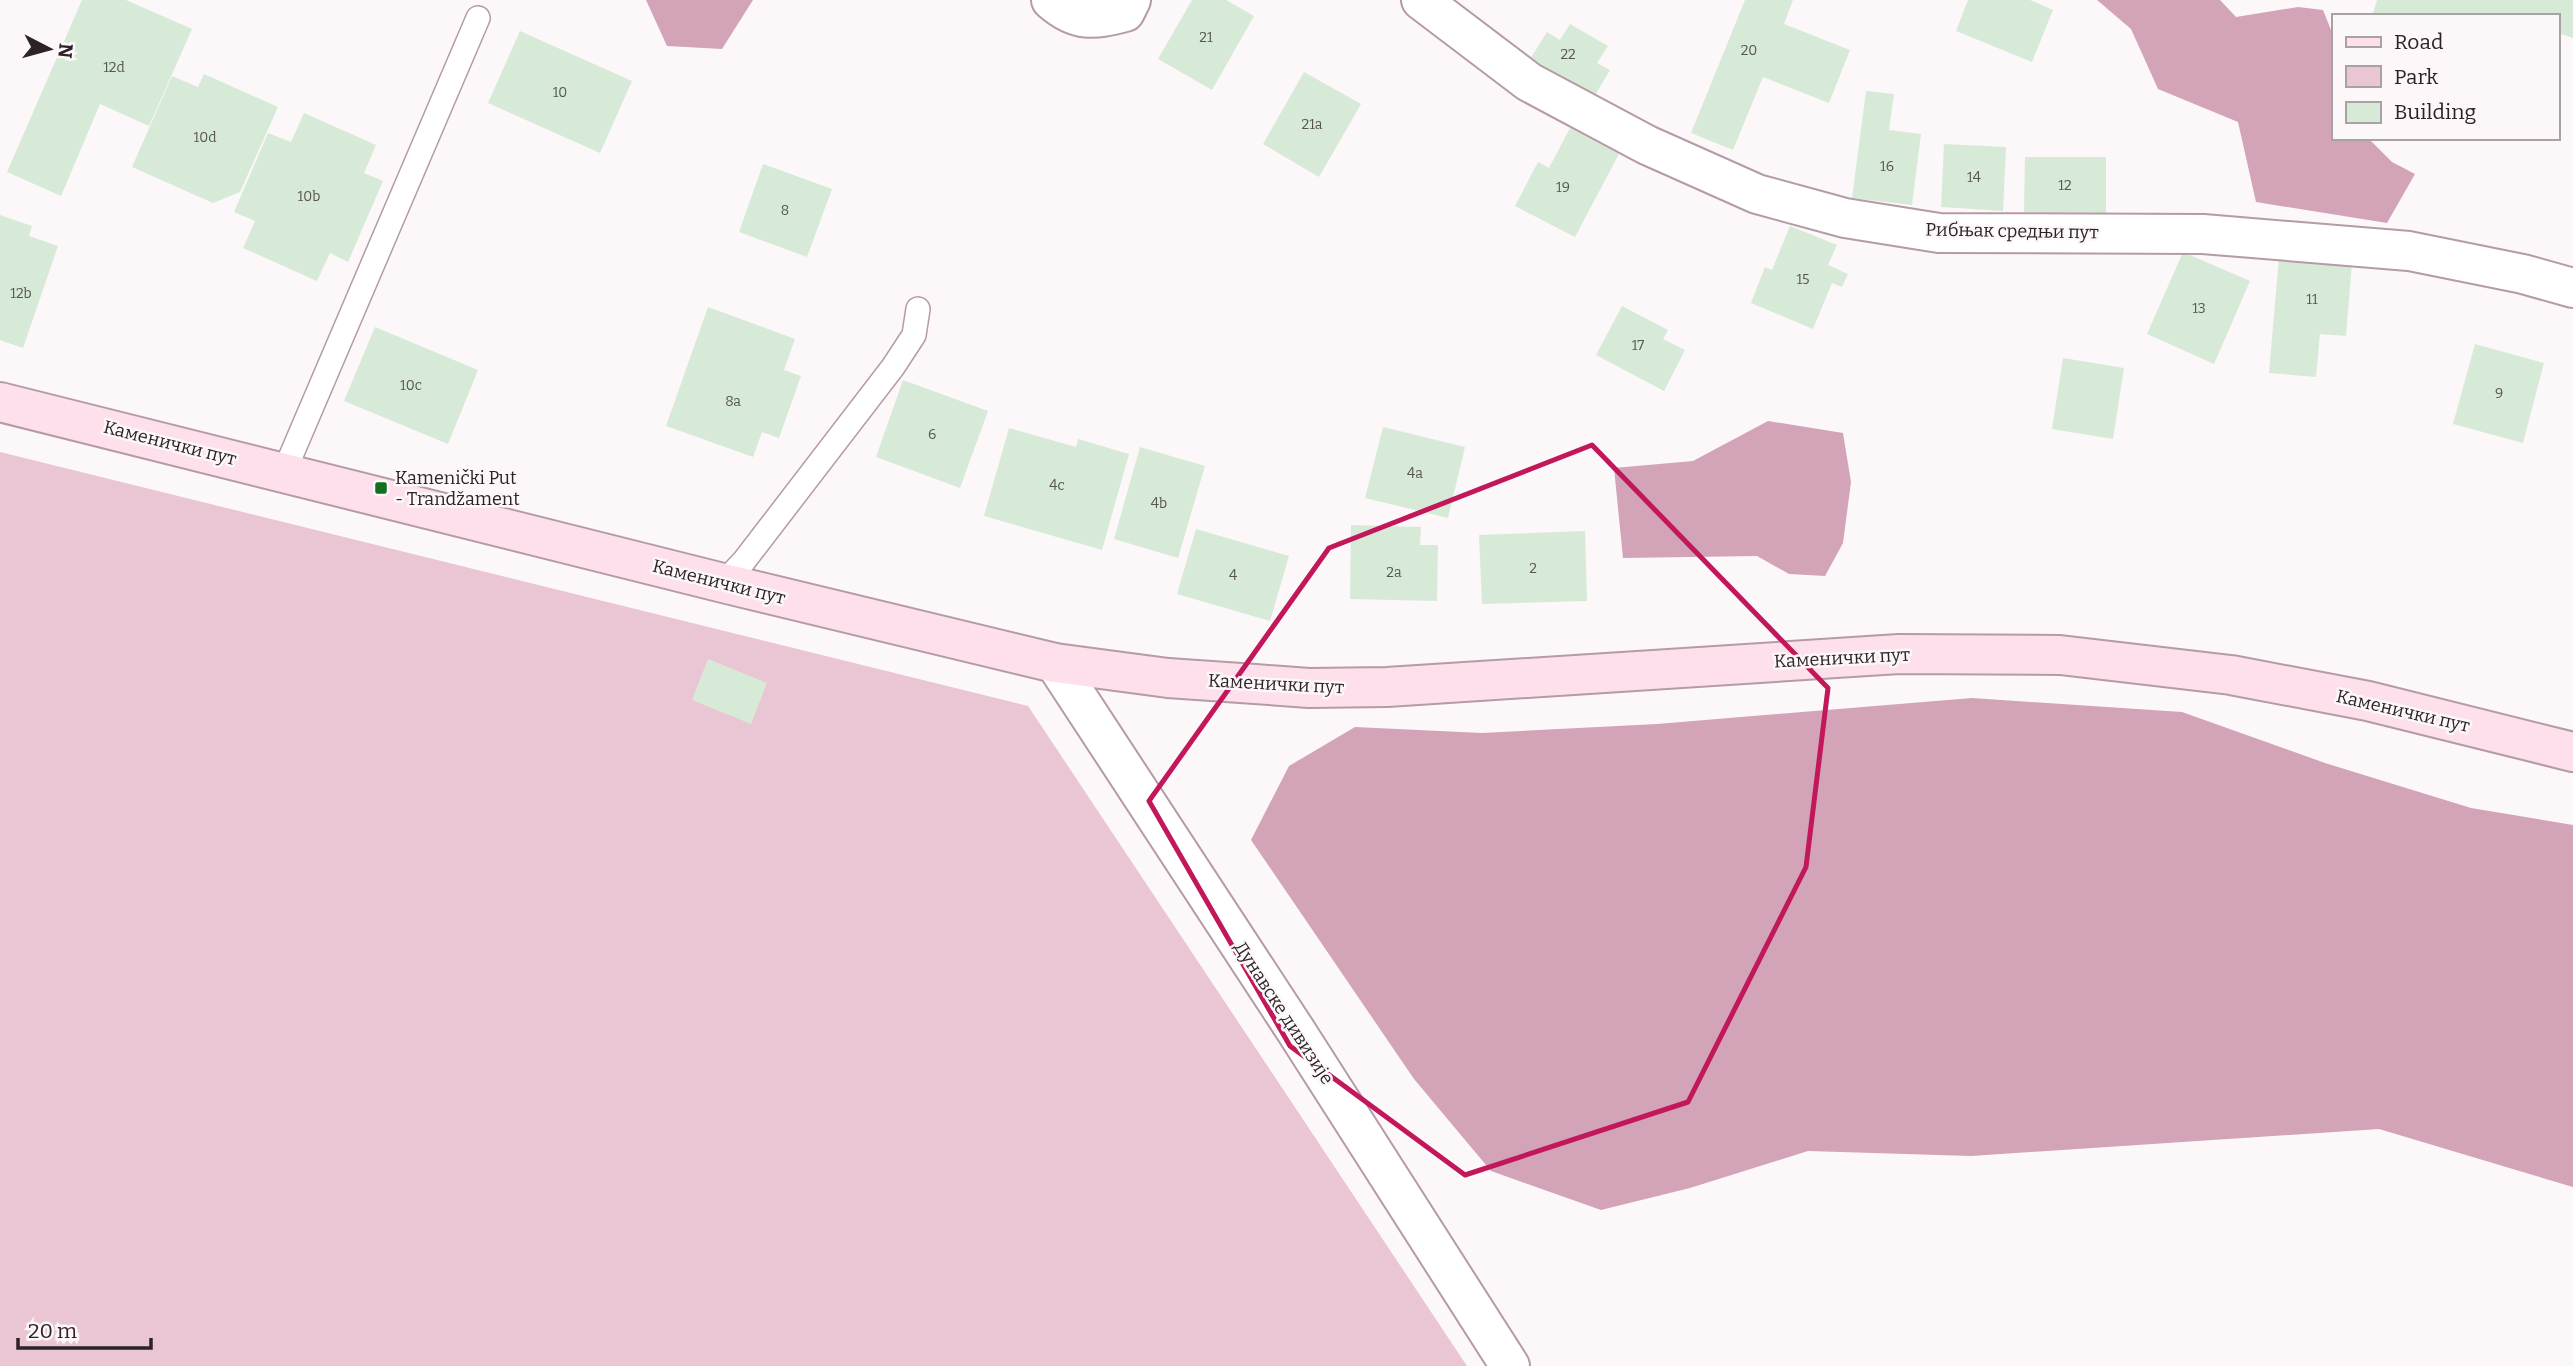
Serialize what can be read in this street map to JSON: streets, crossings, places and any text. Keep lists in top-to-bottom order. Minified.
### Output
{"streets":{"main road":["Каменички пут"],"street":["Рибњак средњи пут","Дунавске дивизије"]},"crossings":[["Каменички пут","Дунавске дивизије"]],"places":{"transit":["Kamenički Put - Trandžament"]},"house_numbers":["21","20","22","12d","10","21a","10d","16","14","12","19","10b","8","15","12b","11","13","17","10c","9","8a","6","4a","4c","4b","2","2a","4"],"legend":["Road","Park","Building"],"scale_bar":"20 m","north":"right"}
